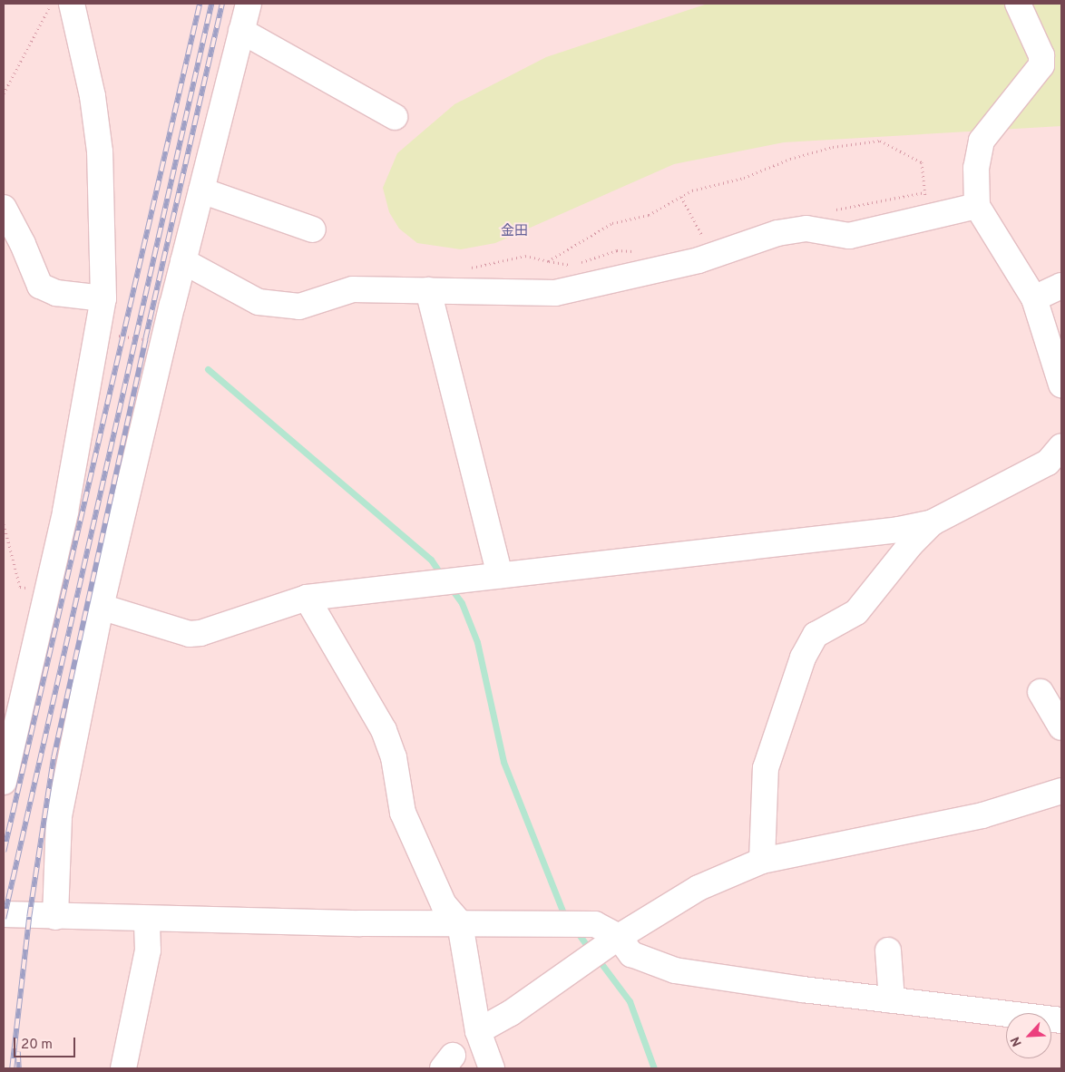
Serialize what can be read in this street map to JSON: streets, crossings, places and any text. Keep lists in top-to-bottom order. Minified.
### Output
{"districts":["金田"],"scale_bar":"20 m","north":"bottom left"}
